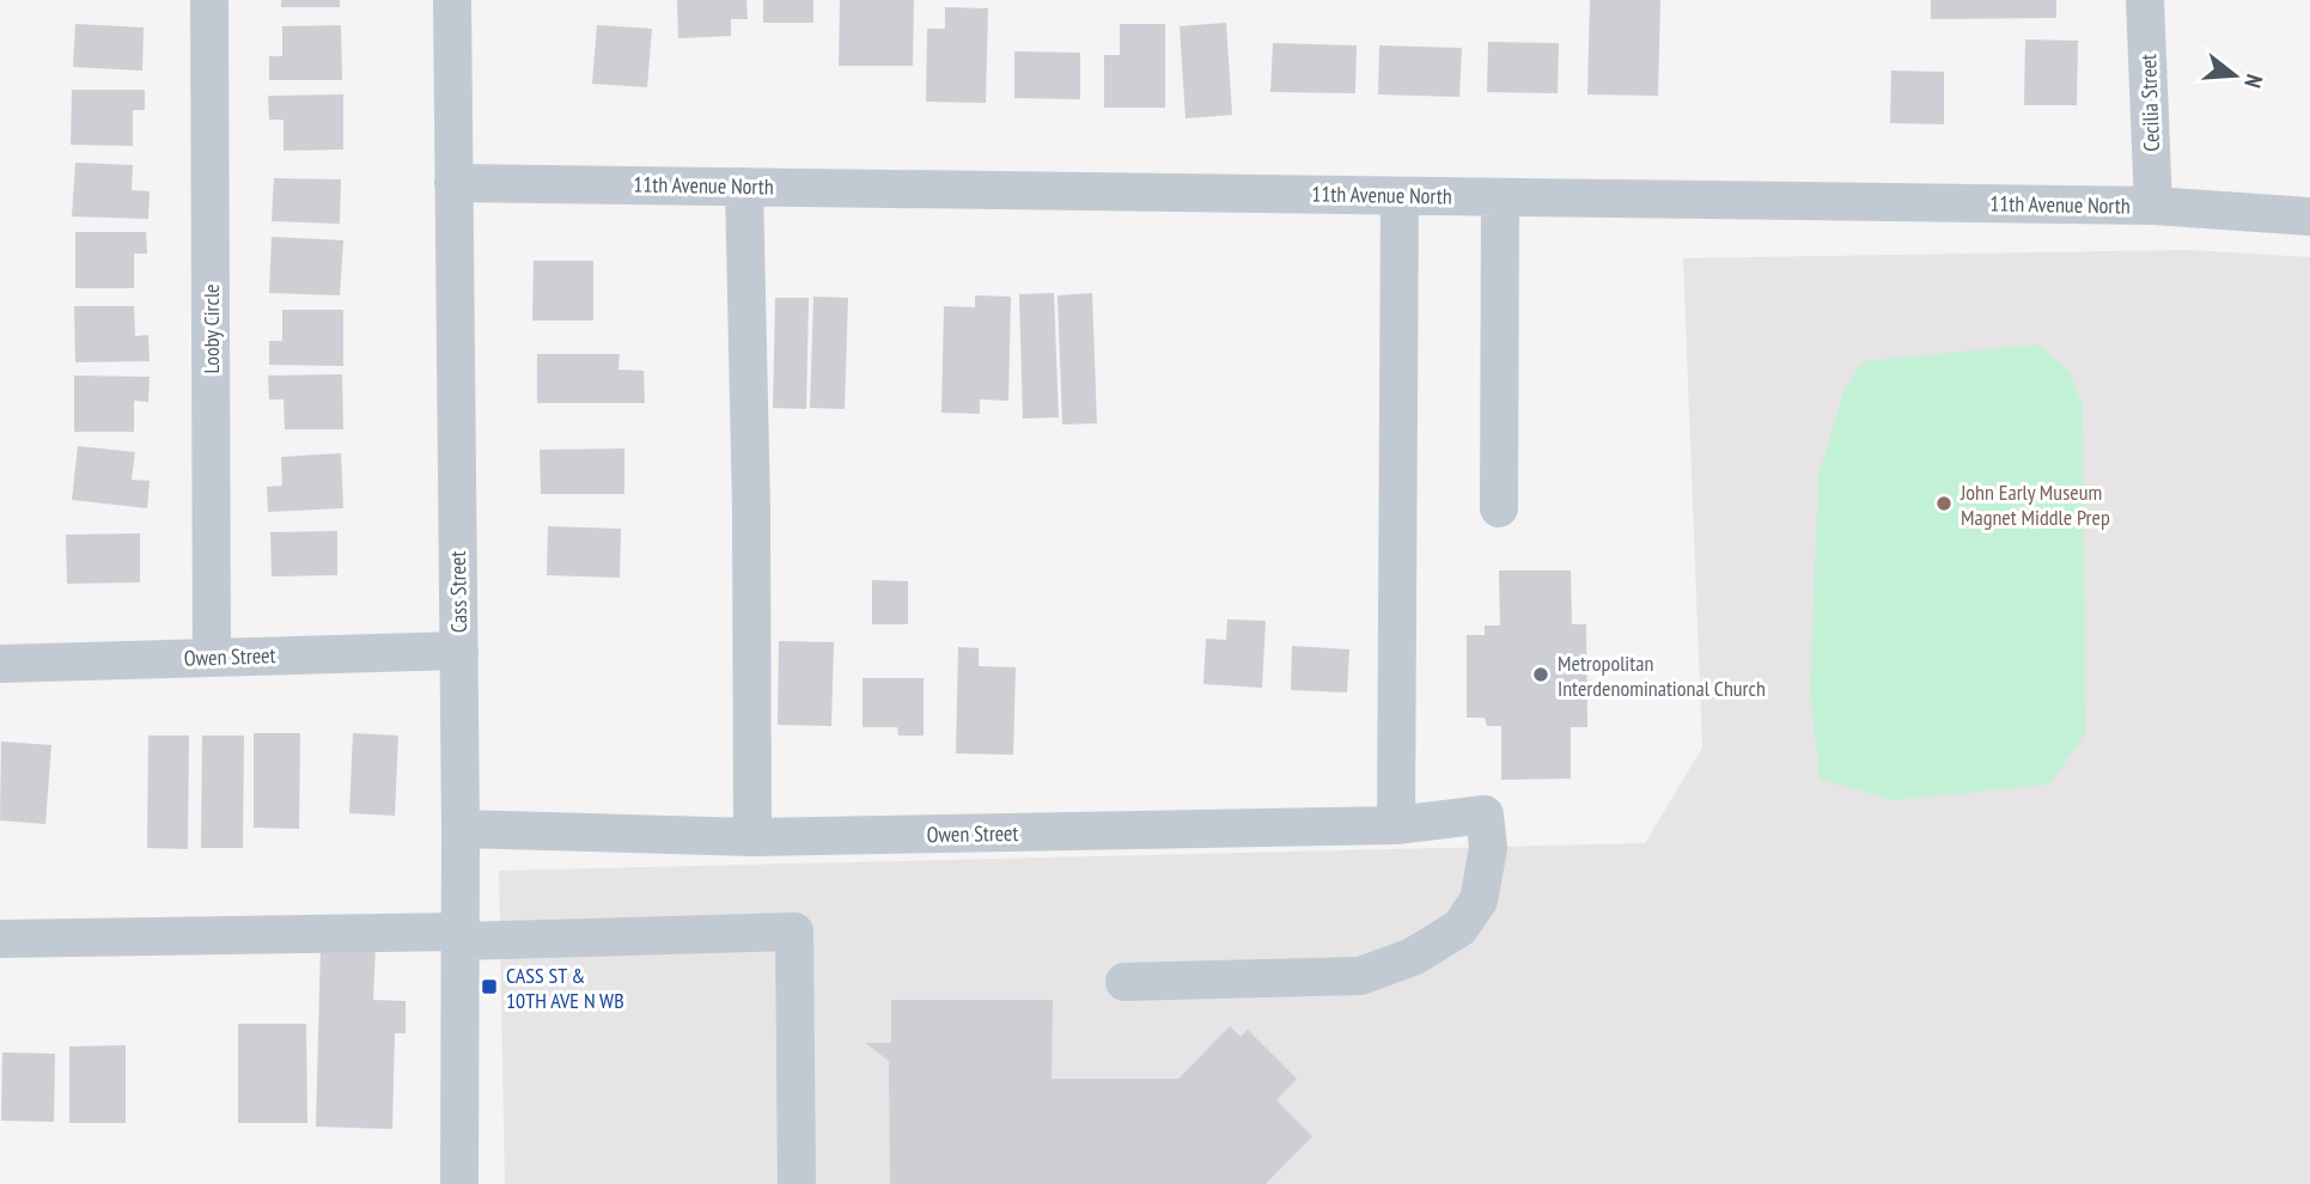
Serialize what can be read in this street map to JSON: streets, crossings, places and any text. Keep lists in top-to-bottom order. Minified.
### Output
{"streets":{"street":["Cecilia Street","11th Avenue North","Looby Circle","Cass Street","Owen Street"]},"crossings":[["Cecilia Street","11th Avenue North"],["11th Avenue North","Cass Street"],["Looby Circle","Owen Street"],["Cass Street","Owen Street"]],"places":{"other":["John Early Museum Magnet Middle Prep","Metropolitan Interdenominational Church"],"transit":["CASS ST & 10TH AVE N WB"]},"north":"right"}
